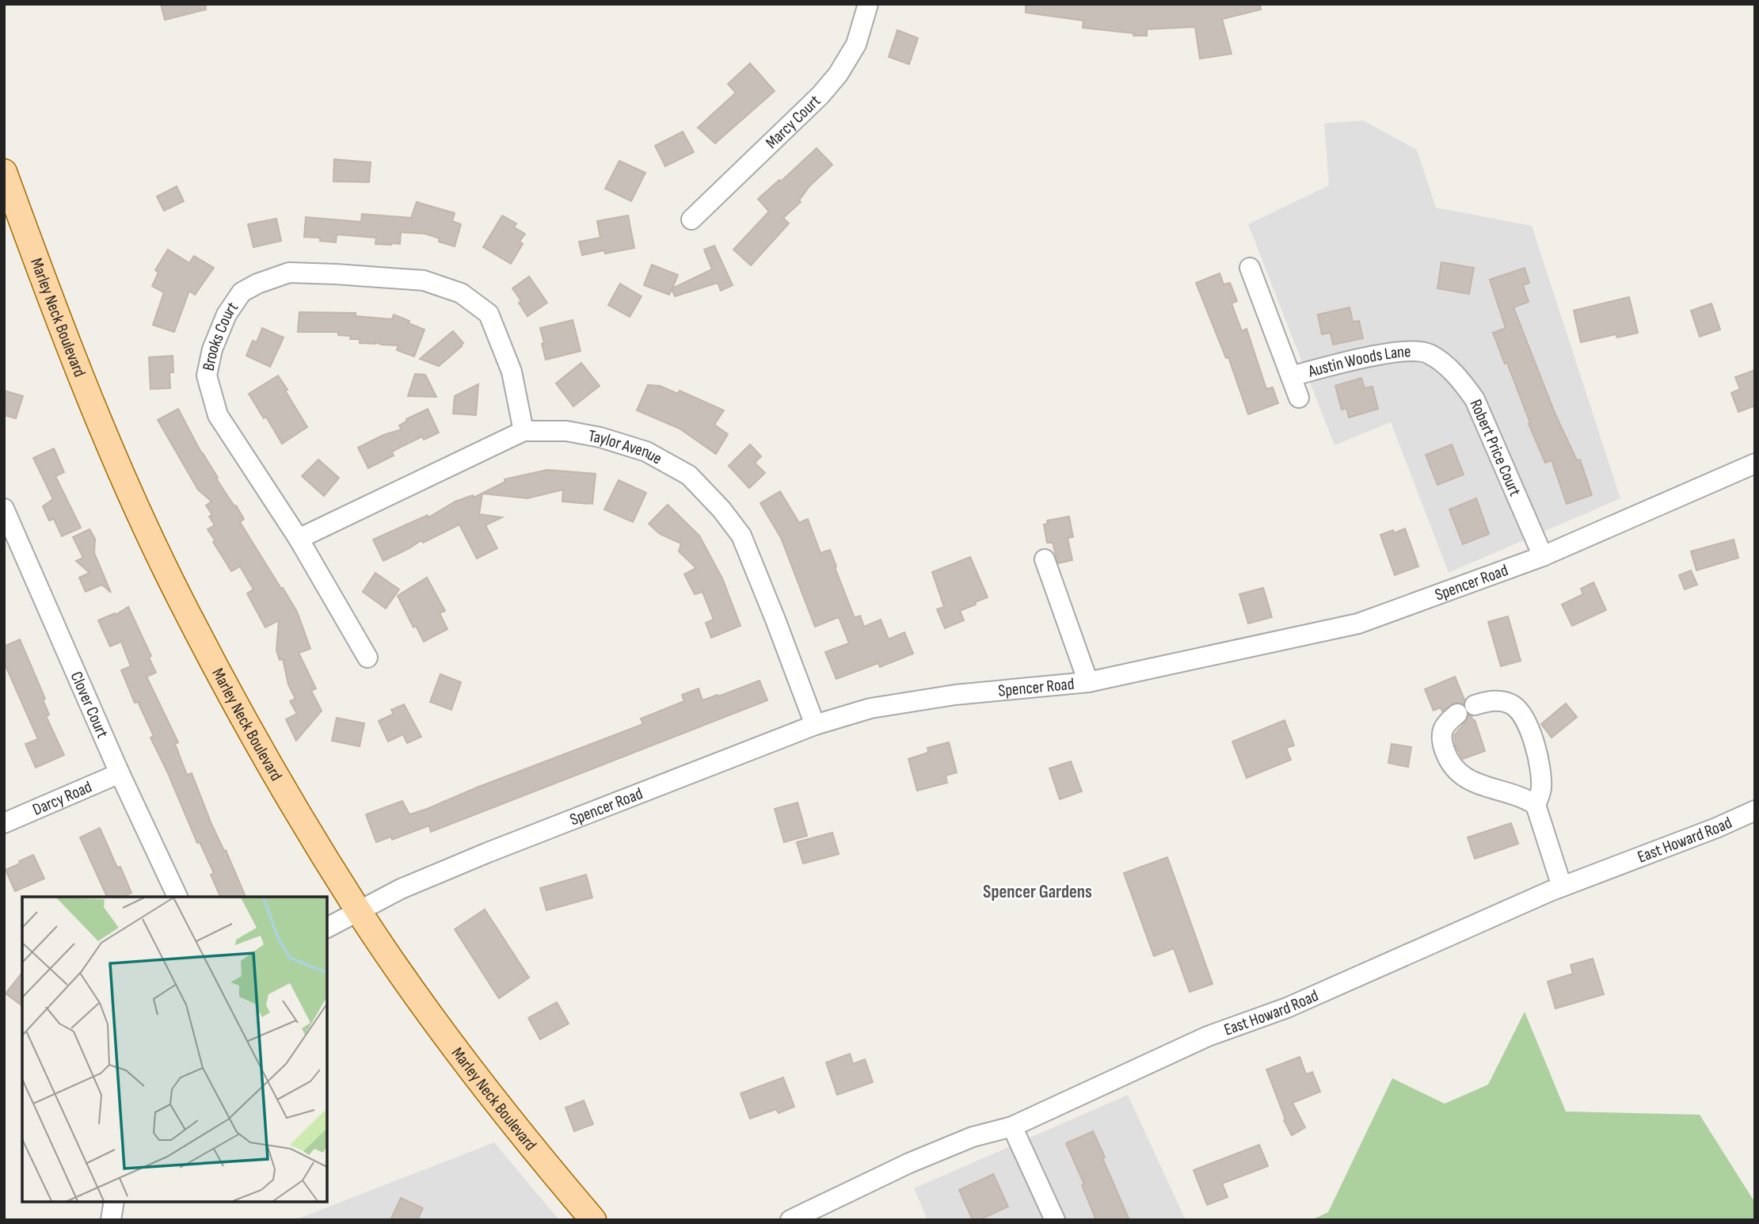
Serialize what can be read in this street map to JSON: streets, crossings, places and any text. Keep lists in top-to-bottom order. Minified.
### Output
{"streets":{"main road":["Marley Neck Boulevard"],"street":["Marcy Court","Brooks Court","Austin Woods Lane","Robert Price Court","Taylor Avenue","Spencer Road","Clover Court","Darcy Road","East Howard Road"]},"crossings":[["Marley Neck Boulevard","Spencer Road"],["Brooks Court","Taylor Avenue"],["Austin Woods Lane","Robert Price Court"],["Robert Price Court","Spencer Road"],["Taylor Avenue","Spencer Road"],["Clover Court","Darcy Road"]],"districts":["Spencer Gardens"]}
